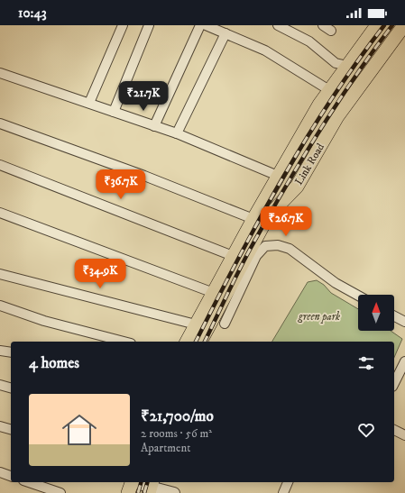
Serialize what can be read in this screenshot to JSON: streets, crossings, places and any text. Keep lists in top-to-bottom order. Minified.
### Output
{"streets":{"main road":["Link Road"]},"parks":["green park"],"north":"top","page":{"status":"10:43","price":["₹21.7K","₹36.7K","₹26.7K","₹34.9K"],"heading":"4 homes","list":[{"name":"₹21,700/mo","note":"2 rooms · 56 m² · Apartment"}]}}
